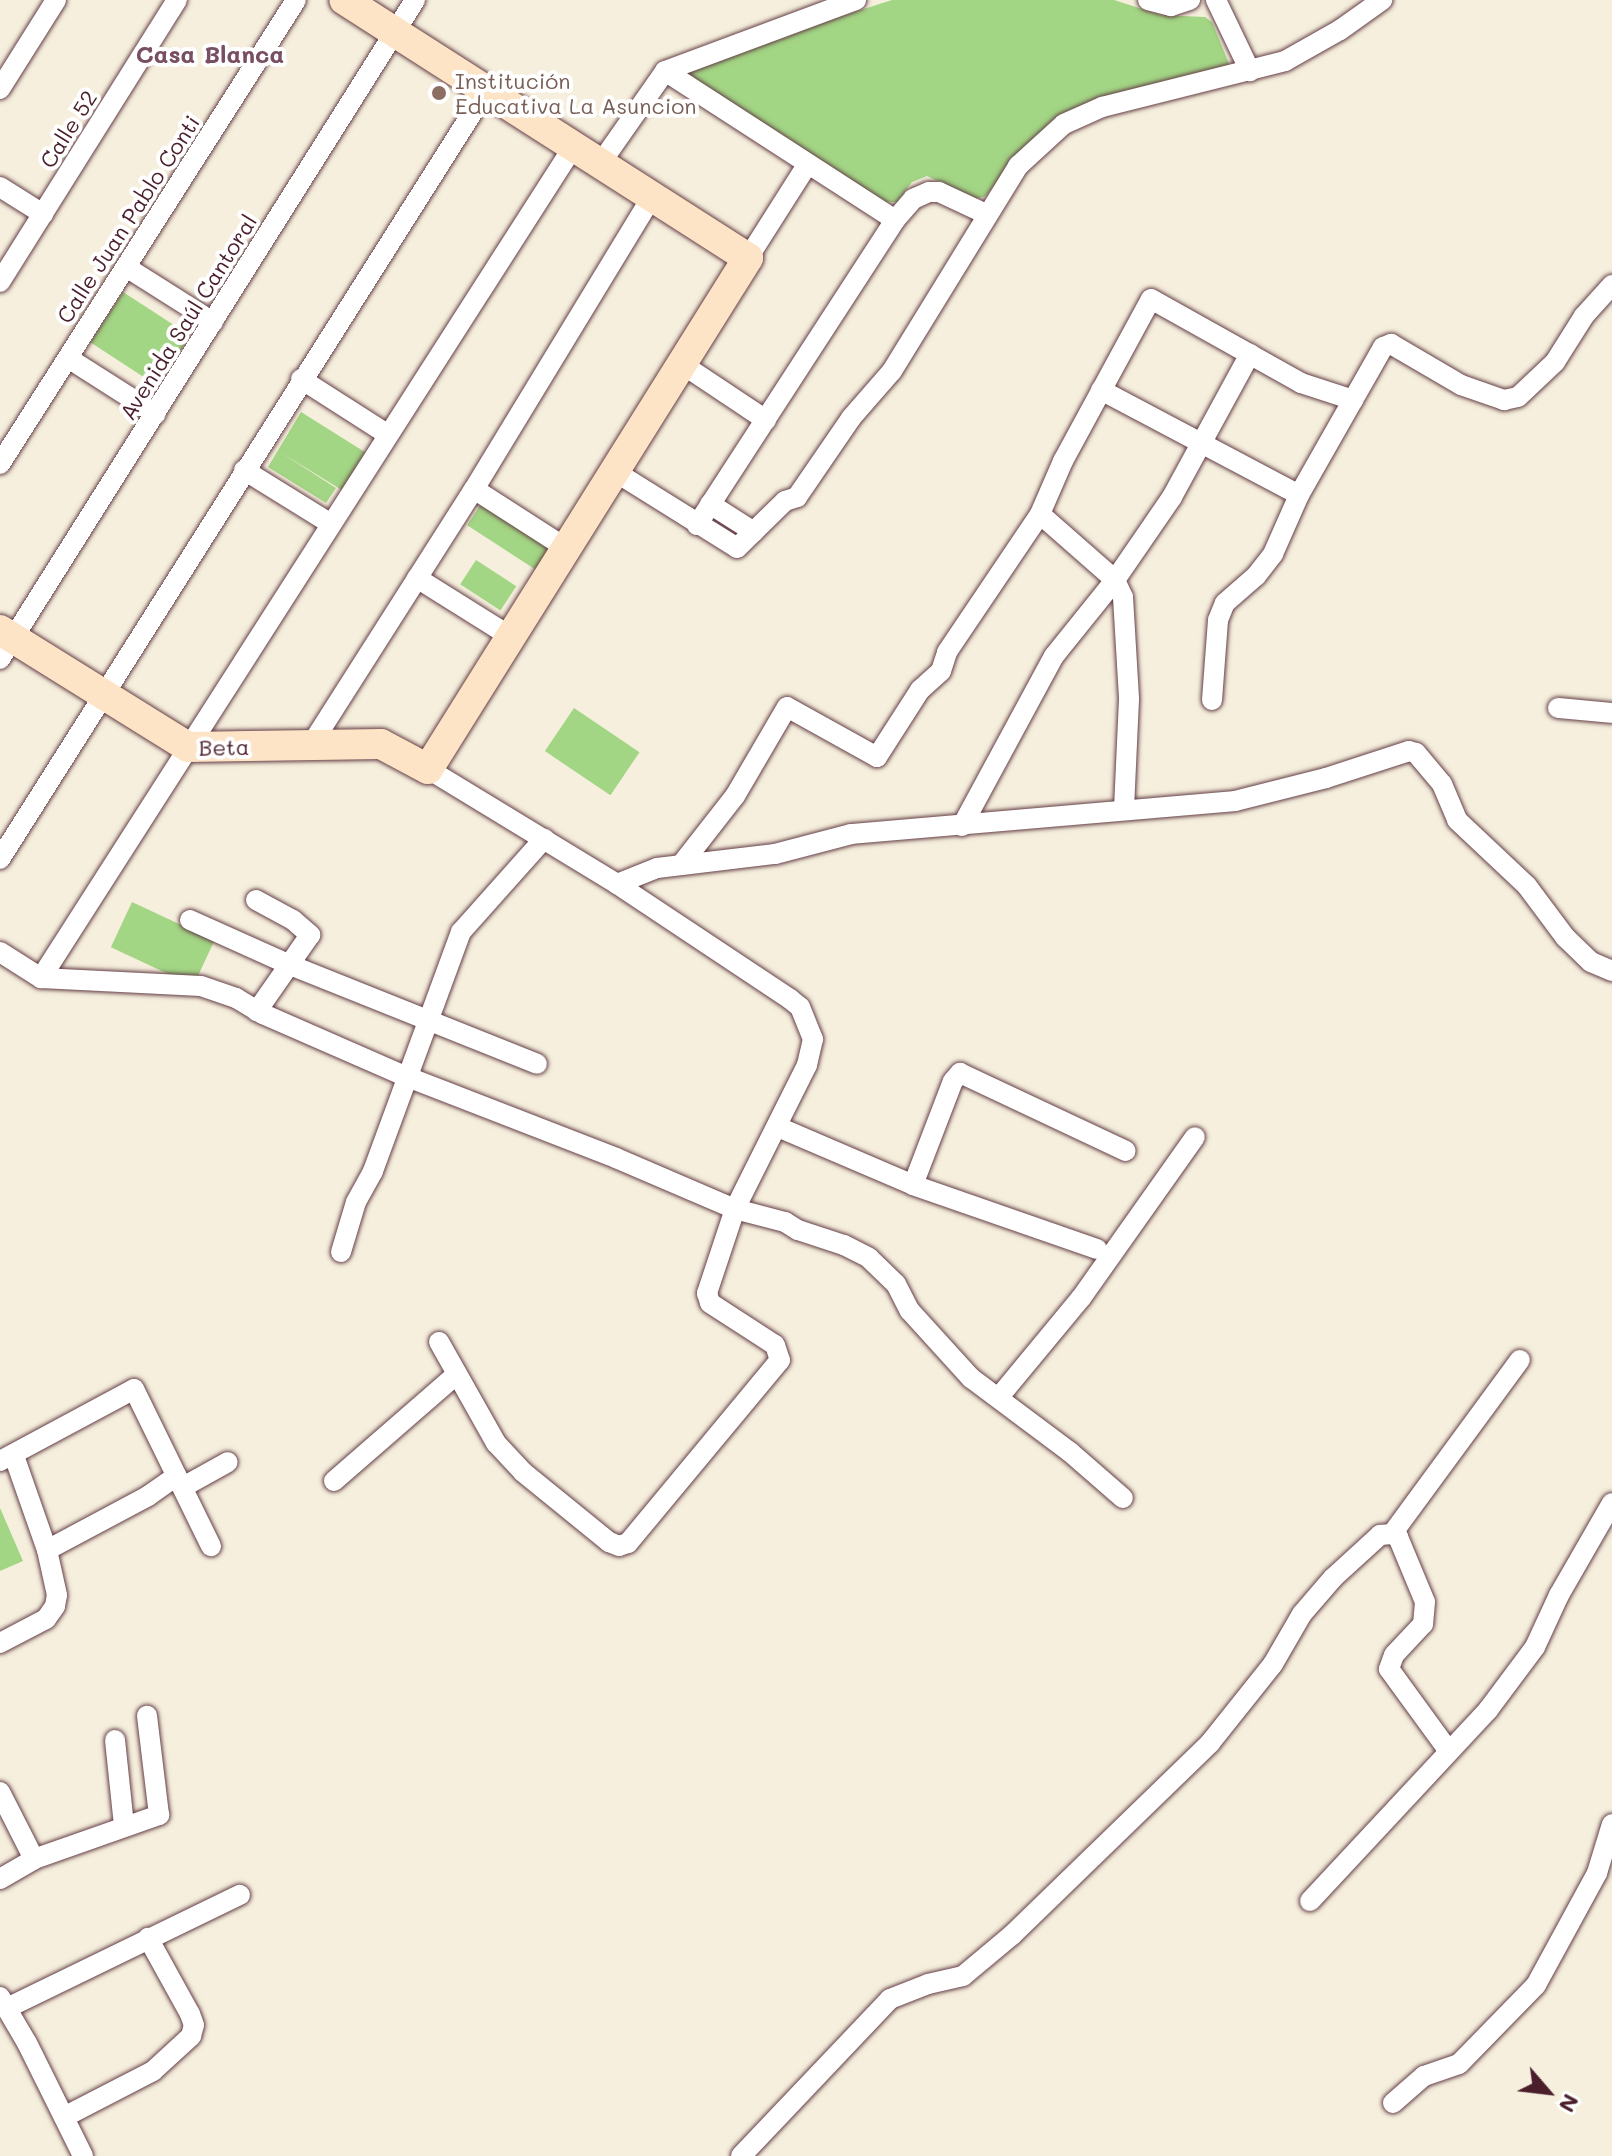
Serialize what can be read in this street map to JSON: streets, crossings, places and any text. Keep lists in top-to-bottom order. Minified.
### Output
{"streets":{"street":["Calle 52","Calle Juan Pablo Conti","Avenida Saúl Cantoral","Beta"]},"crossings":[["Avenida Saúl Cantoral","Beta"]],"districts":["Casa Blanca"],"places":["Institución Educativa La Asuncion"],"north":"bottom right"}
